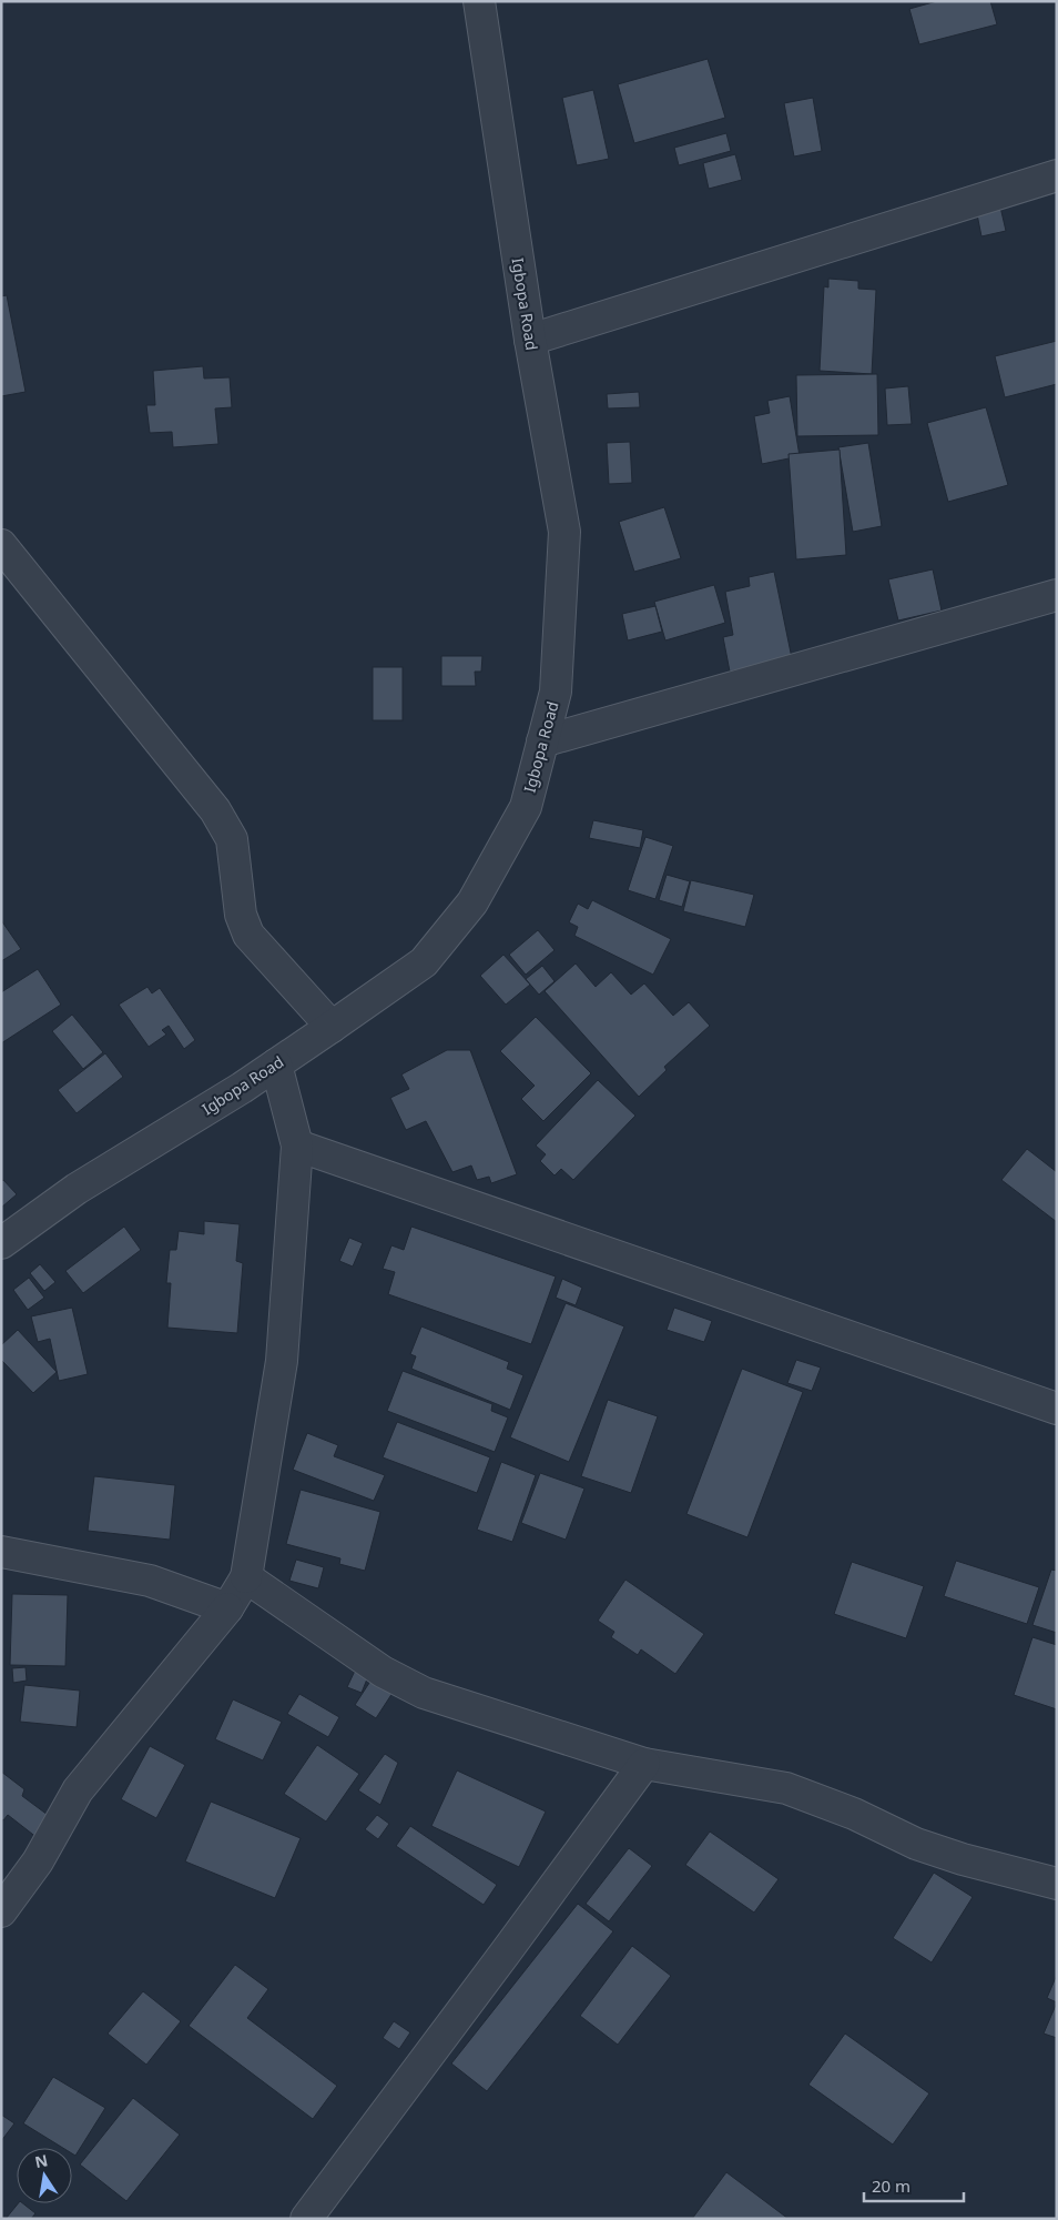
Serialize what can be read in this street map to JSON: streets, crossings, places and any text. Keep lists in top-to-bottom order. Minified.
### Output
{"streets":{"street":["Igbopa Road"]},"scale_bar":"20 m","north":"top"}
